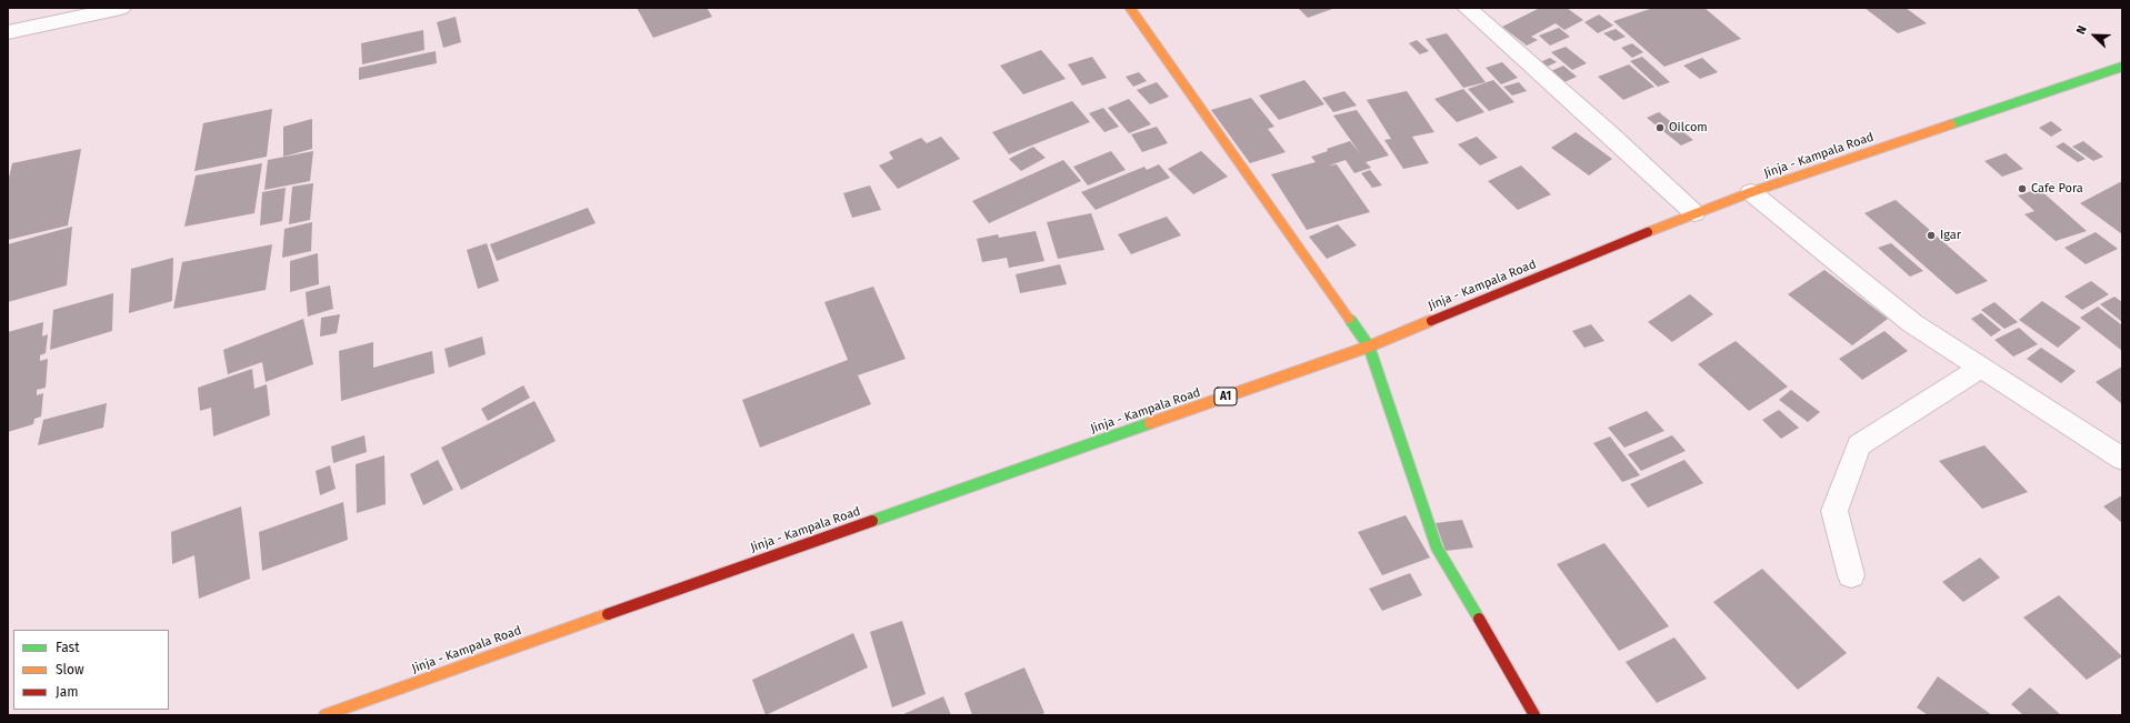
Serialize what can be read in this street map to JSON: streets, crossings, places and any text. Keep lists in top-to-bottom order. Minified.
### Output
{"streets":{"main road":["Jinja - Kampala Road","A1"]},"places":["Oilcom","Cafe Pora","Igar"],"legend":["Fast","Slow","Jam"],"north":"top left"}
